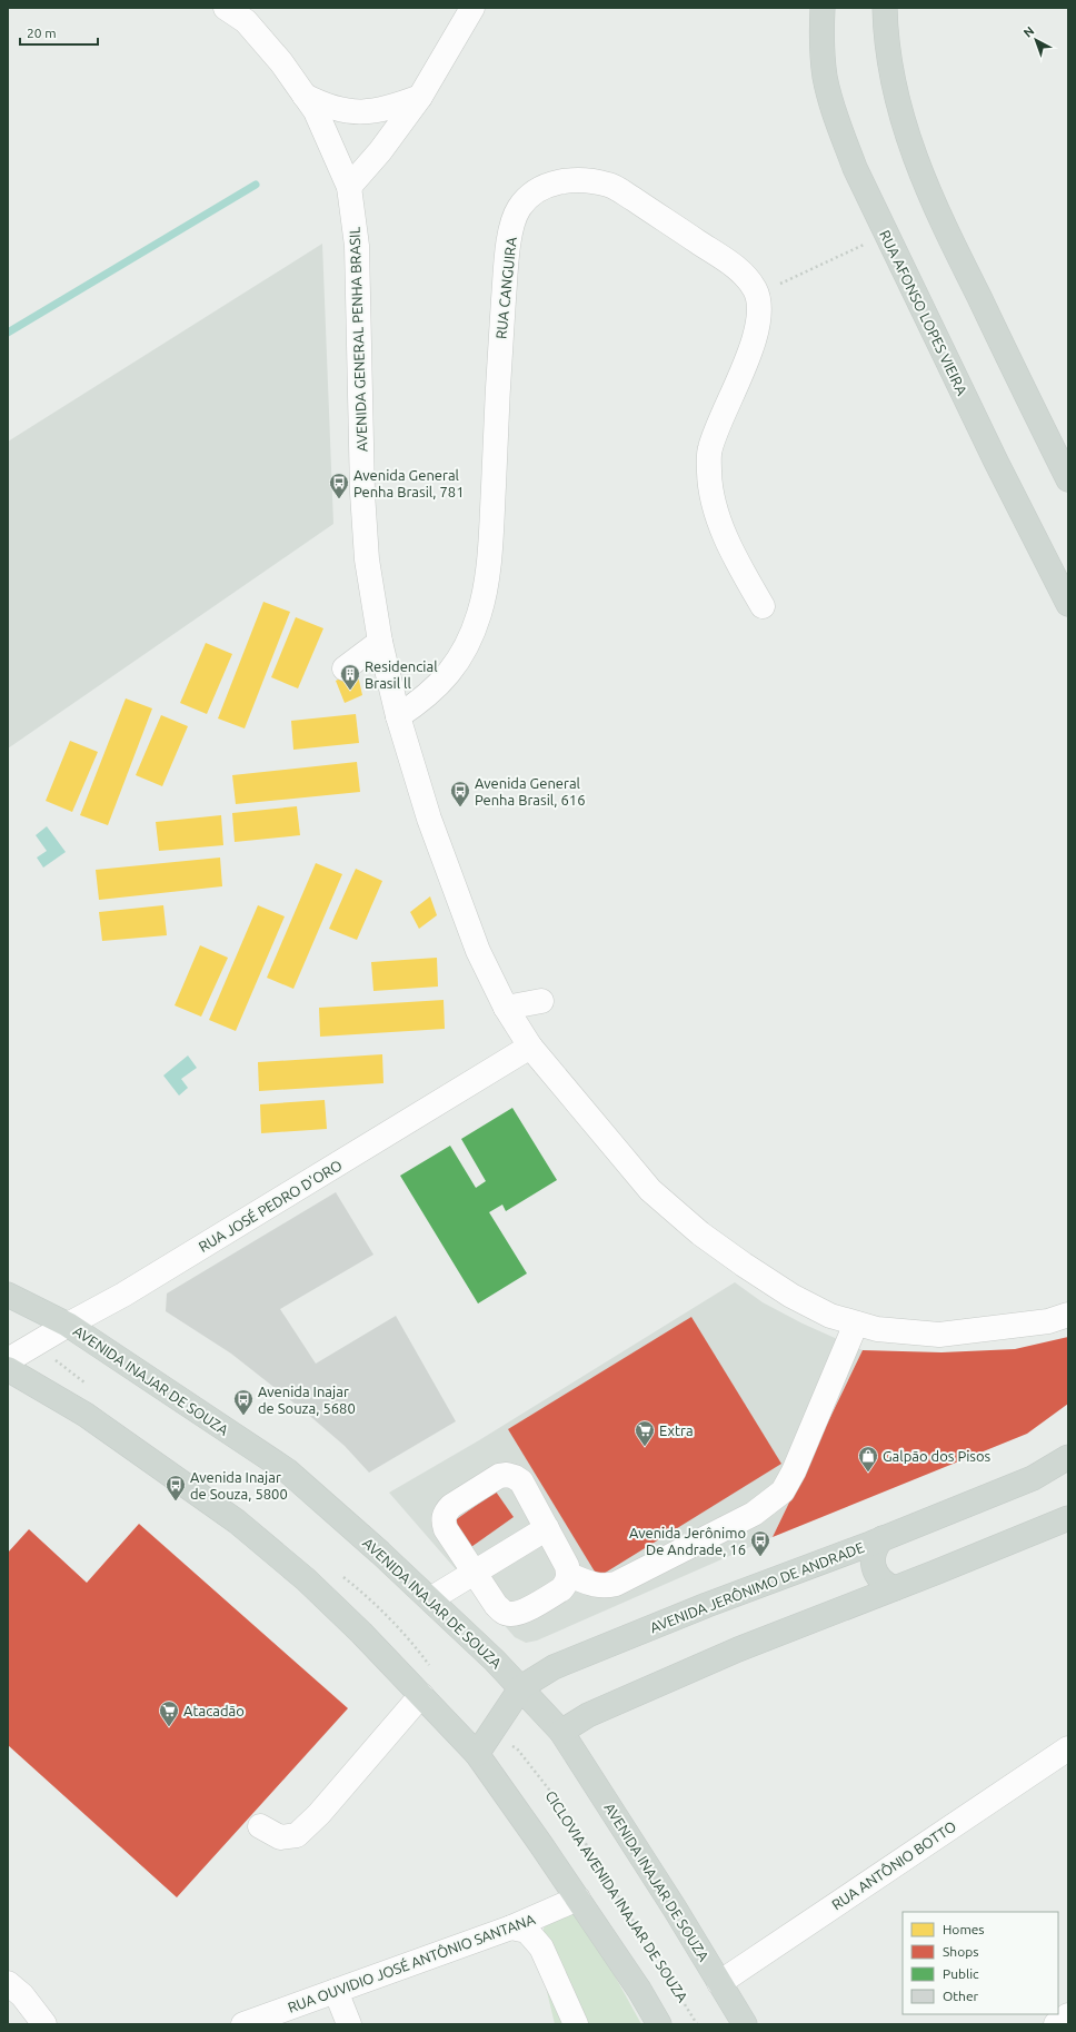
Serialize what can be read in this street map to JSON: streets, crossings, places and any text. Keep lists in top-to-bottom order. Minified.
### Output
{"streets":{"main road":["RUA AFONSO LOPES VIEIRA","AVENIDA INAJAR DE SOUZA","AVENIDA JERÔNIMO DE ANDRADE"],"street":["RUA CANGUIRA","AVENIDA GENERAL PENHA BRASIL","RUA JOSÉ PEDRO D'ORO","RUA ANTÔNIO BOTTO","RUA OUVIDIO JOSÉ ANTÔNIO SANTANA"],"path":["CICLOVIA AVENIDA INAJAR DE SOUZA"]},"crossings":[["RUA CANGUIRA","AVENIDA GENERAL PENHA BRASIL"],["AVENIDA GENERAL PENHA BRASIL","RUA JOSÉ PEDRO D'ORO"],["RUA JOSÉ PEDRO D'ORO","AVENIDA INAJAR DE SOUZA"],["AVENIDA INAJAR DE SOUZA","AVENIDA JERÔNIMO DE ANDRADE"],["AVENIDA INAJAR DE SOUZA","RUA ANTÔNIO BOTTO"]],"places":{"bus stop":["Avenida General Penha Brasil, 781","Avenida General Penha Brasil, 616","Avenida Inajar de Souza, 5680","Avenida Inajar de Souza, 5800","Avenida Jerônimo De Andrade, 16"],"building":["Residencial Brasil ll"],"supermarket":["Extra","Atacadão"],"shop":["Galpão dos Pisos"]},"legend":["Homes","Shops","Public","Other"],"scale_bar":"20 m","north":"top left"}
